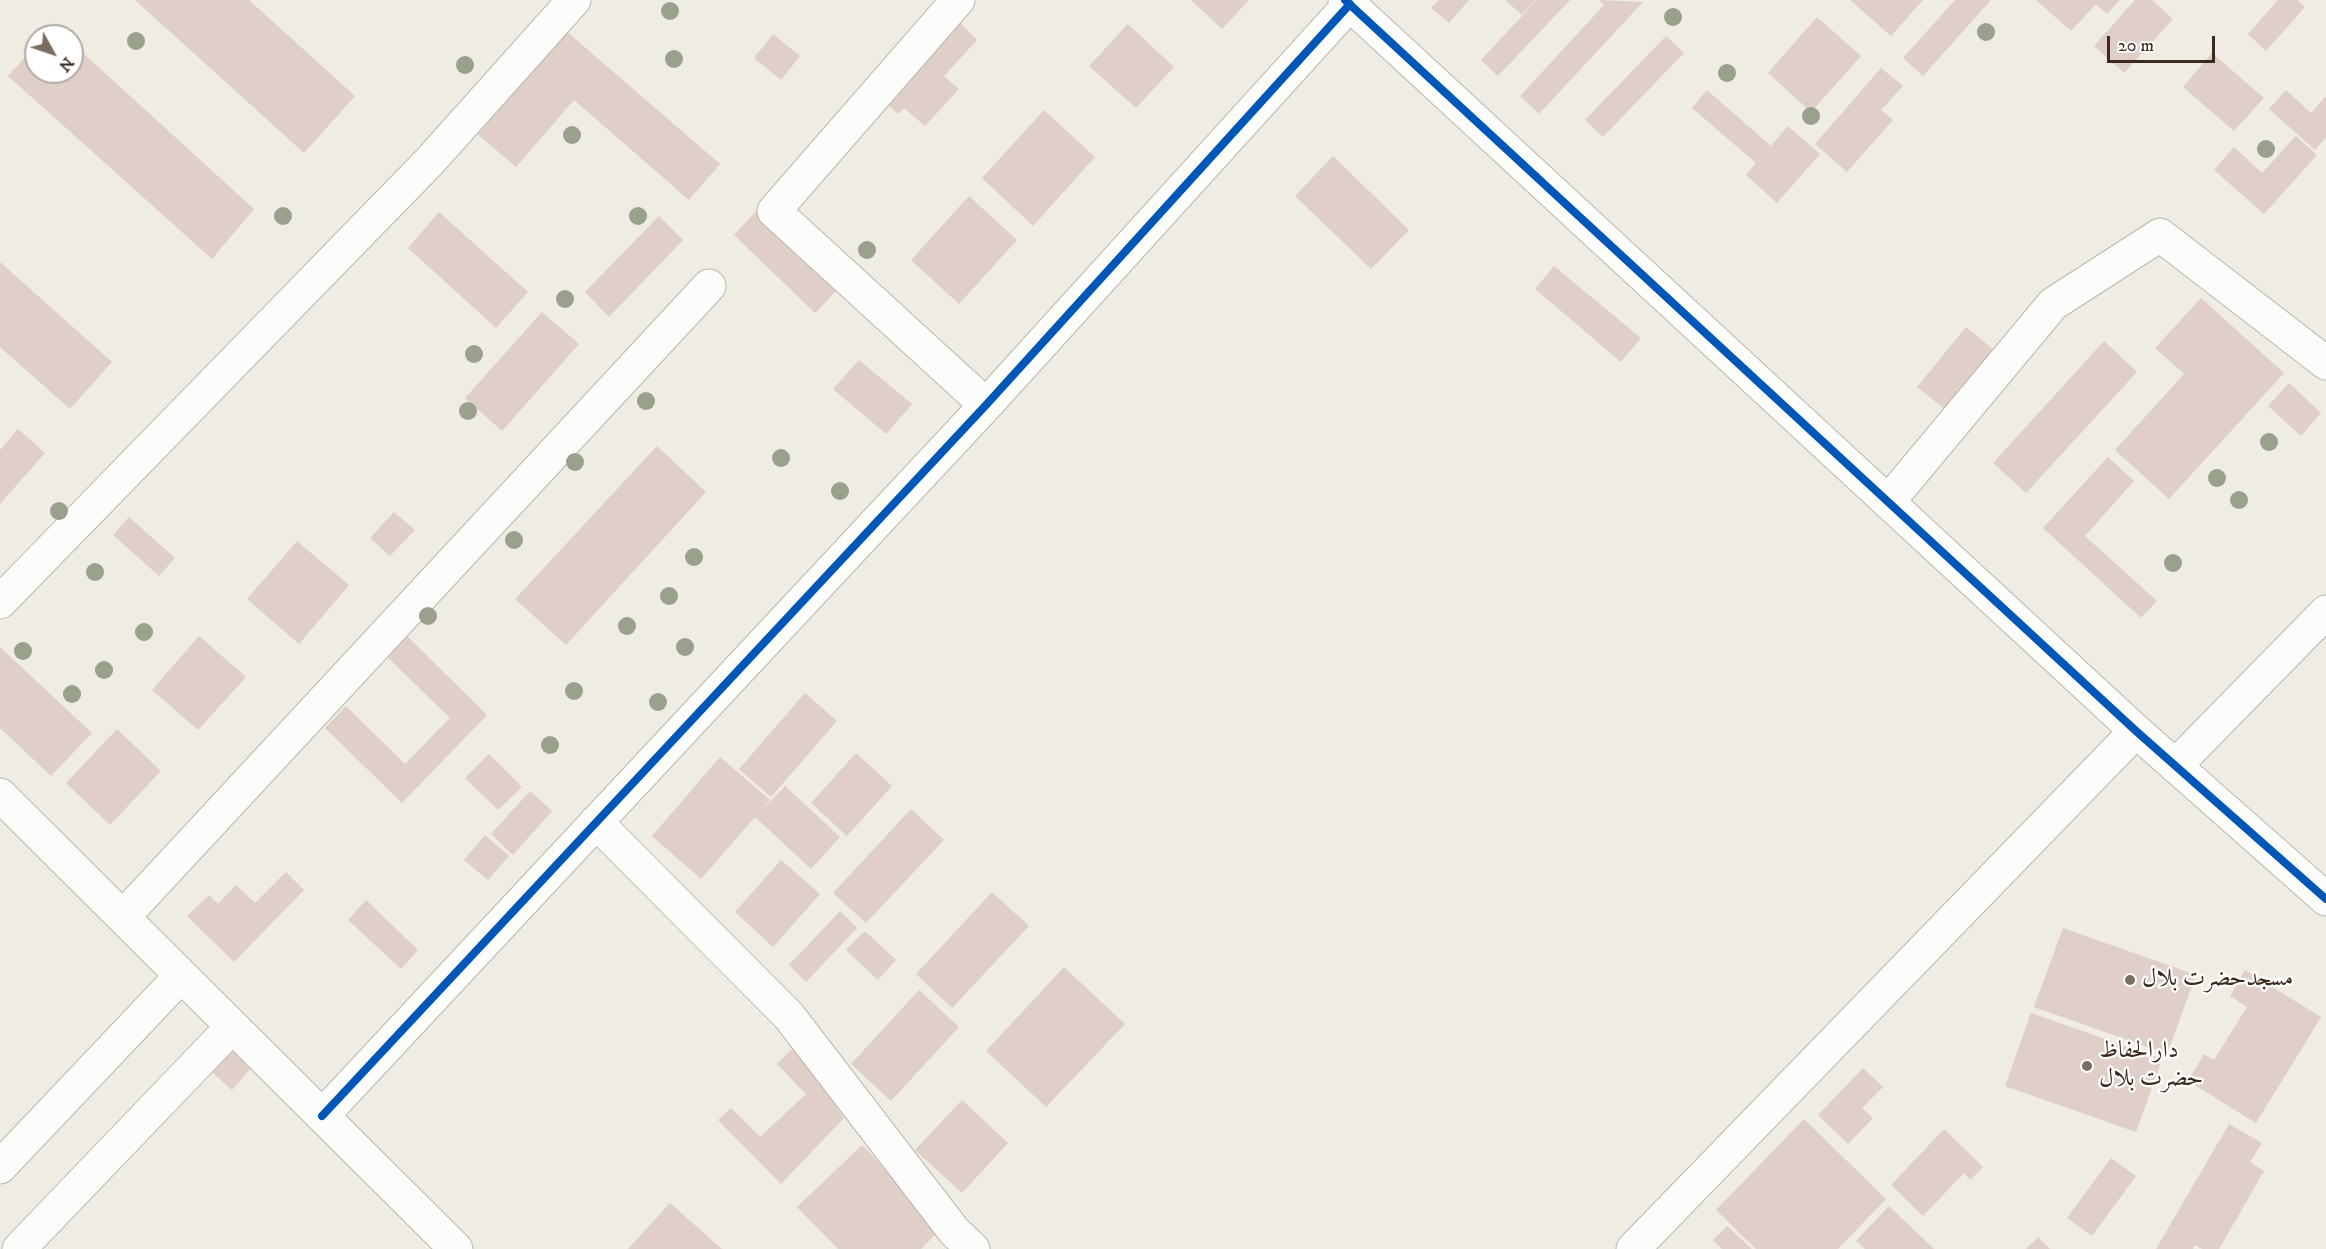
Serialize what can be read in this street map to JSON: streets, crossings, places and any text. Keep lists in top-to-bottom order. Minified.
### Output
{"places":["مسجدحضرت بلال","دارالحفاظ حضرت بلال"],"scale_bar":"20 m","north":"bottom right"}
